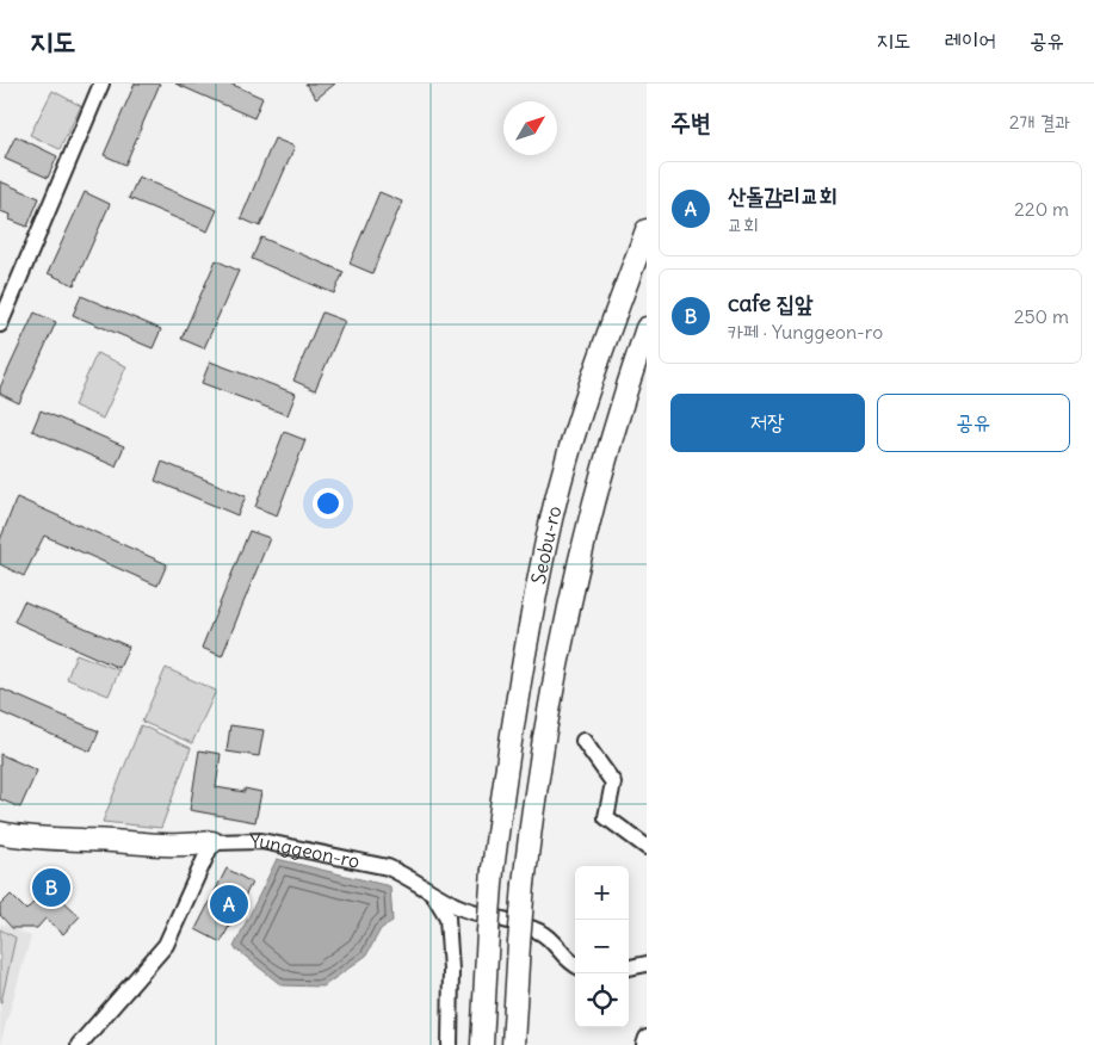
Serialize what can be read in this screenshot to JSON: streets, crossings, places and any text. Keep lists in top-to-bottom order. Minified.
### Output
{"streets":{"main road":["Seobu-ro","Yunggeon-ro"]},"north":"top right","page":{"header":"지도","nav":["지도","레이어","공유"],"heading":["주변","2개 결과"],"list":[{"mark":"A","name":"산돌감리교회","note":"교회","value":"220 m"},{"mark":"B","name":"cafe 집앞","note":"카페 · Yunggeon-ro","value":"250 m"}],"buttons":["저장","공유"],"map_buttons":["+","−"],"pins":["B","A"]}}
